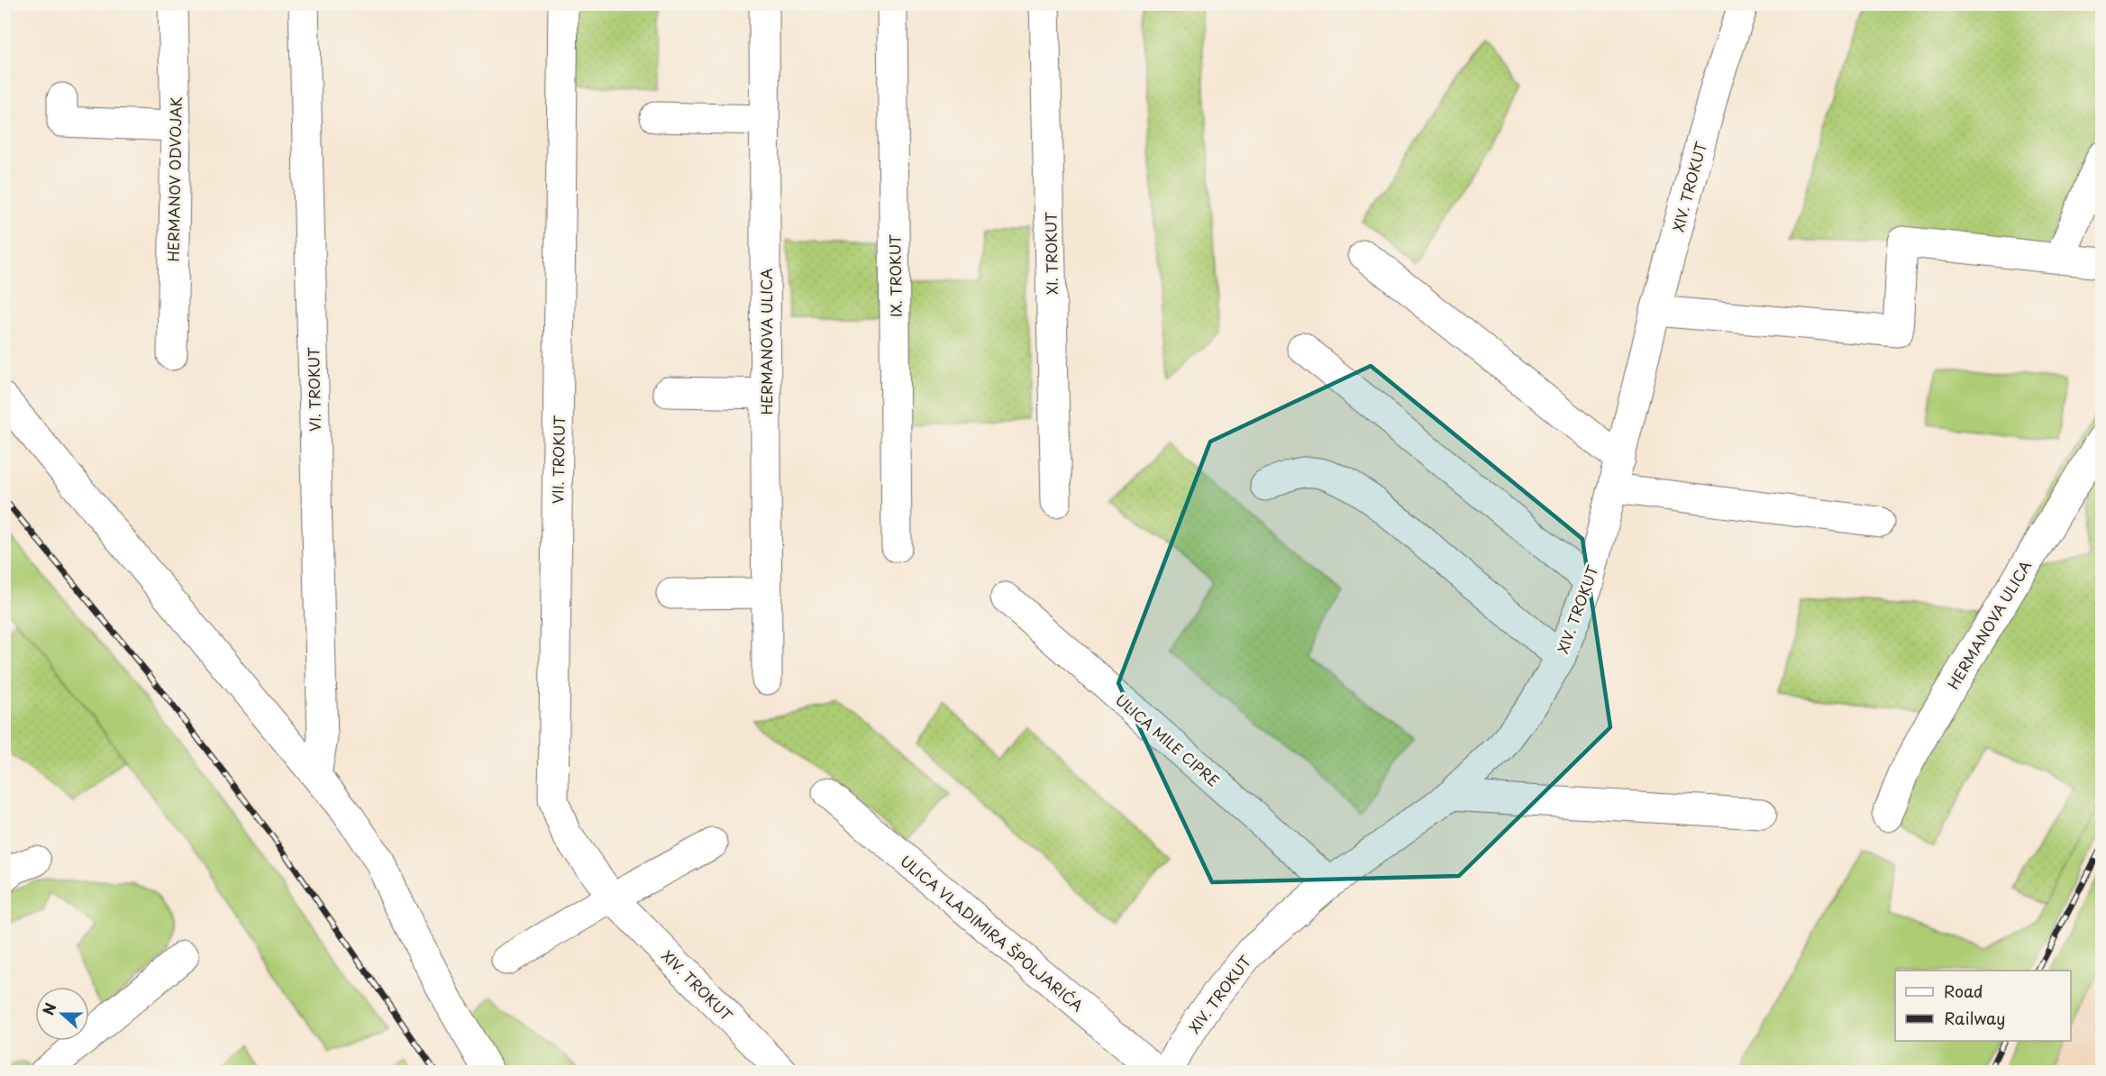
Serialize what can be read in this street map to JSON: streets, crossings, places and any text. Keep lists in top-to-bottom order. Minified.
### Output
{"streets":{"street":["HERMANOV ODVOJAK","XIV. TROKUT","XI. TROKUT","IX. TROKUT","HERMANOVA ULICA","VI. TROKUT","VII. TROKUT","ULICA MILE CIPRE","ULICA VLADIMIRA ŠPOLJARIĆA"]},"crossings":[["XIV. TROKUT","VII. TROKUT"],["XIV. TROKUT","ULICA MILE CIPRE"]],"legend":["Road","Railway"],"north":"left"}
